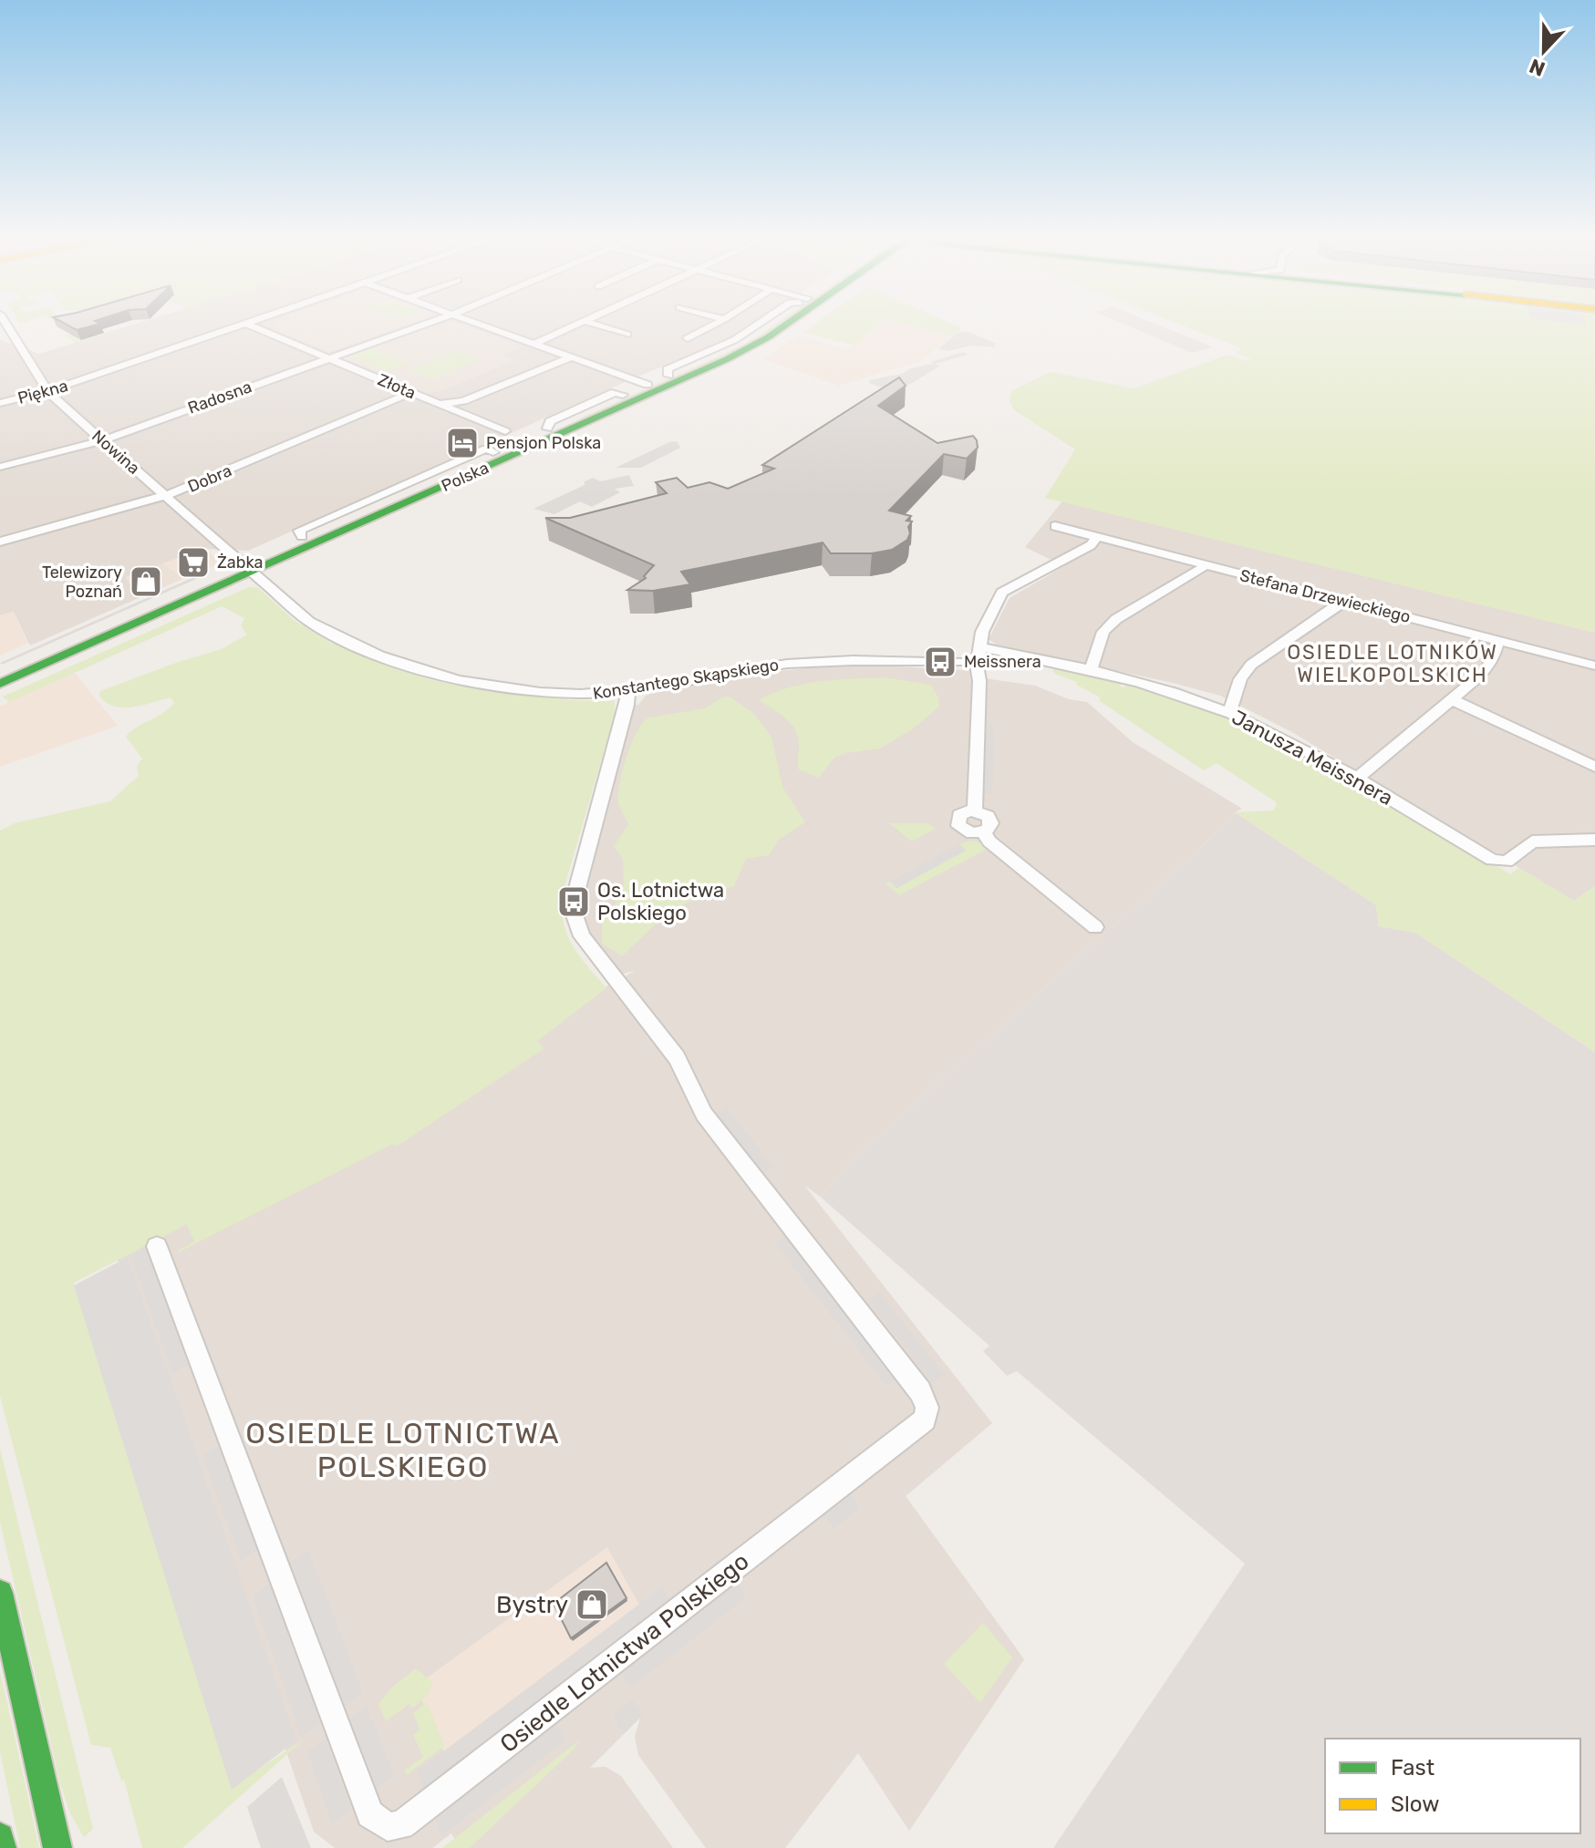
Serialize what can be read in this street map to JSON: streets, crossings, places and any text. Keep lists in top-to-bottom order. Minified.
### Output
{"streets":{"street":["Złota","Piękna","Radosna","Nowina","Polska","Dobra","Stefana Drzewieckiego","Konstantego Skąpskiego","Janusza Meissnera","Osiedle Lotnictwa Polskiego"]},"crossings":[["Złota","Piękna"],["Złota","Radosna"],["Złota","Dobra"],["Piękna","Nowina"],["Radosna","Nowina"],["Nowina","Polska"],["Nowina","Dobra"],["Nowina","Konstantego Skąpskiego"],["Polska","Konstantego Skąpskiego"],["Konstantego Skąpskiego","Janusza Meissnera"],["Konstantego Skąpskiego","Osiedle Lotnictwa Polskiego"]],"districts":["OSIEDLE LOTNIKÓW WIELKOPOLSKICH","OSIEDLE LOTNICTWA POLSKIEGO"],"places":{"hotel":["Pensjon Polska"],"supermarket":["Żabka"],"shop":["Telewizory Poznań","Bystry"],"bus stop":["Meissnera","Os. Lotnictwa Polskiego"]},"legend":["Fast","Slow"],"north":"bottom"}
